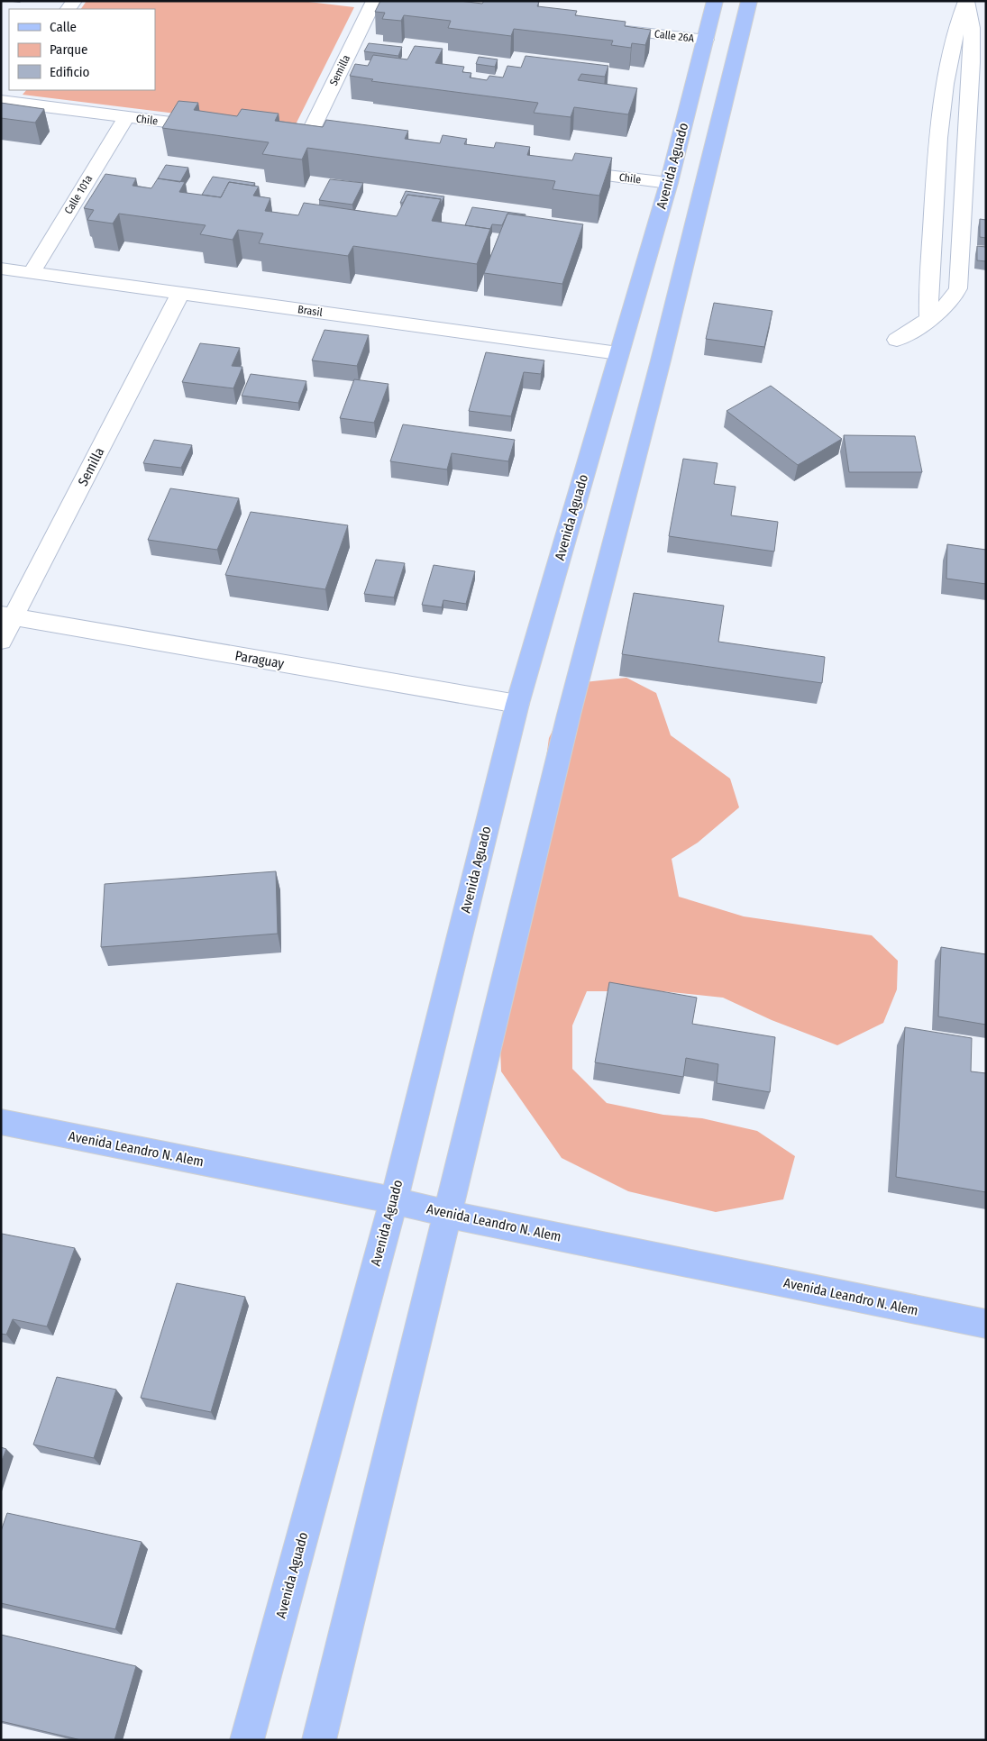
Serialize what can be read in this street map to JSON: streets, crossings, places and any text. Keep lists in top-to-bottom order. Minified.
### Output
{"streets":{"main road":["Avenida Aguado","Avenida Leandro N. Alem"],"street":["Calle 26A","Semilla","Chile","Calle 101a","Brasil","Paraguay"]},"crossings":[["Calle 26A","Avenida Aguado"],["Semilla","Brasil"],["Semilla","Paraguay"],["Chile","Avenida Aguado"],["Chile","Calle 101a"],["Avenida Aguado","Brasil"],["Avenida Aguado","Paraguay"],["Avenida Aguado","Avenida Leandro N. Alem"],["Calle 101a","Brasil"]],"legend":["Calle","Parque","Edificio"]}
